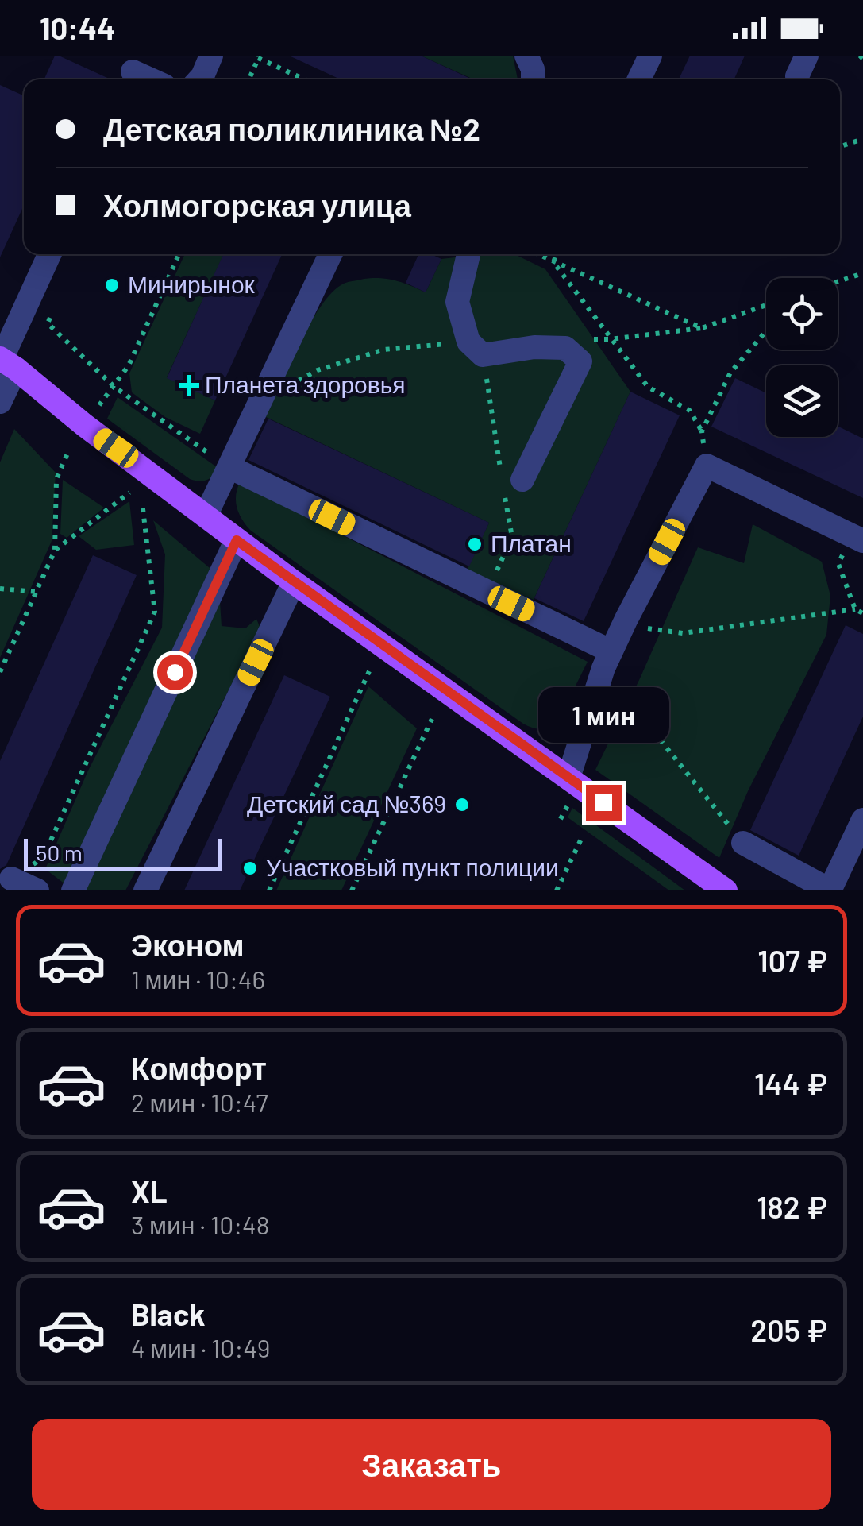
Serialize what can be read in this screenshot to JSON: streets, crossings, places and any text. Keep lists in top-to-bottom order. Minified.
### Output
{"places":{"other":["Минирынок","Платан","Детский сад №369","Участковый пункт полиции"],"health":["Планета здоровья"]},"scale_bar":"50 m","page":{"status":"10:44","banner":["Детская поликлиника №2","Холмогорская улица"],"bubble":"1 мин","scale":"50 m","list":[{"name":"Эконом","note":"1 мин · 10:46","value":"107 ₽"},{"name":"Комфорт","note":"2 мин · 10:47","value":"144 ₽"},{"name":"XL","note":"3 мин · 10:48","value":"182 ₽"},{"name":"Black","note":"4 мин · 10:49","value":"205 ₽"}],"buttons":"Заказать"}}
